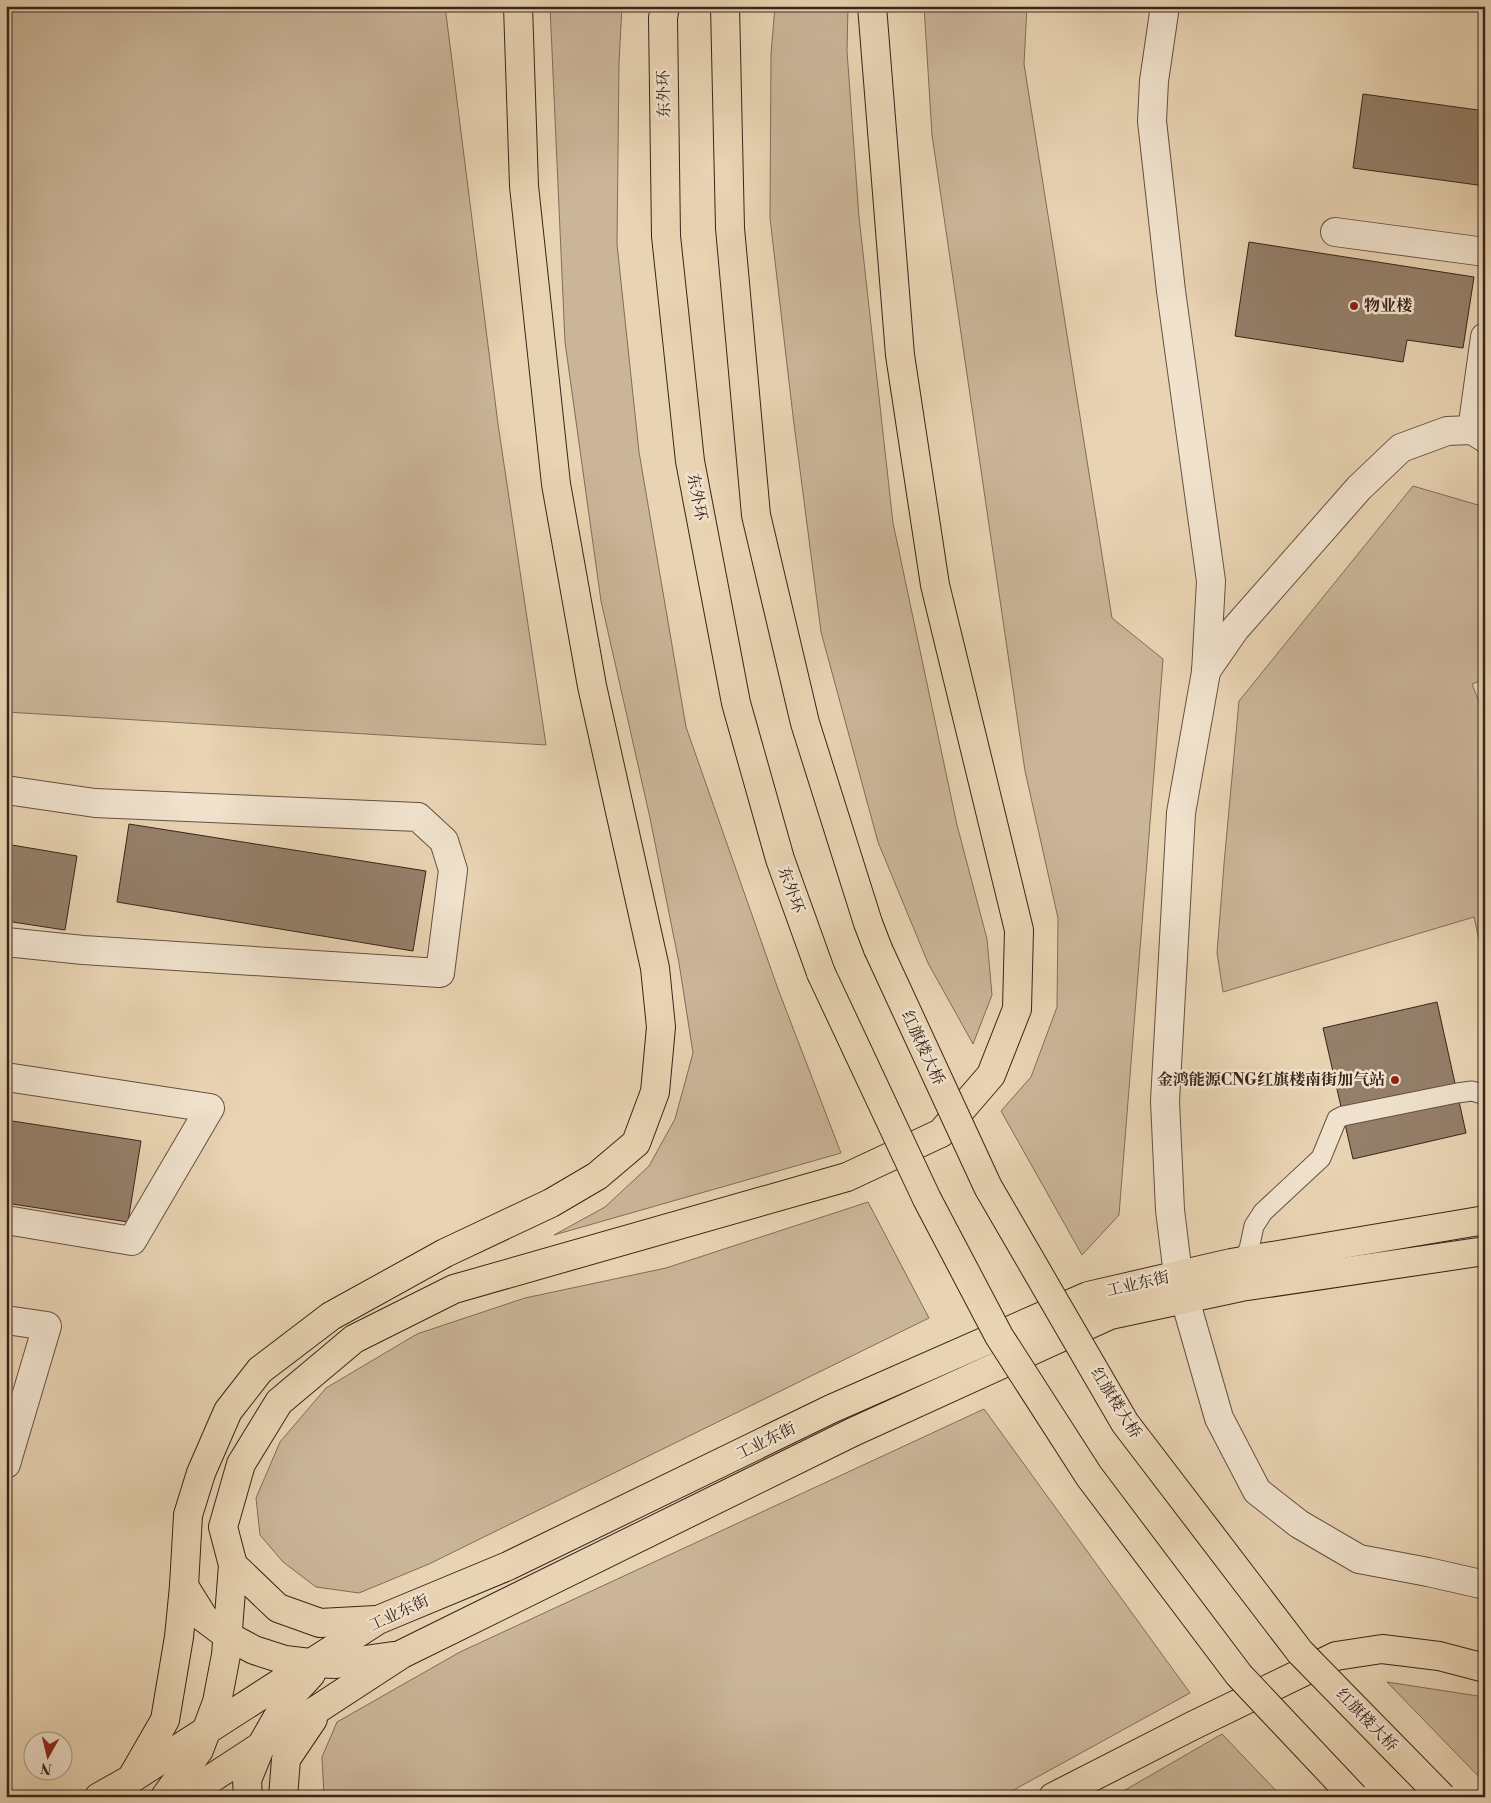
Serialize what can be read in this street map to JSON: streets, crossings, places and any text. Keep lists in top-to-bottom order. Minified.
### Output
{"streets":{"main road":["东外环","红旗楼大桥","工业东街"]},"places":["物业楼","金鸿能源CNG红旗楼南街加气站"],"north":"bottom"}
